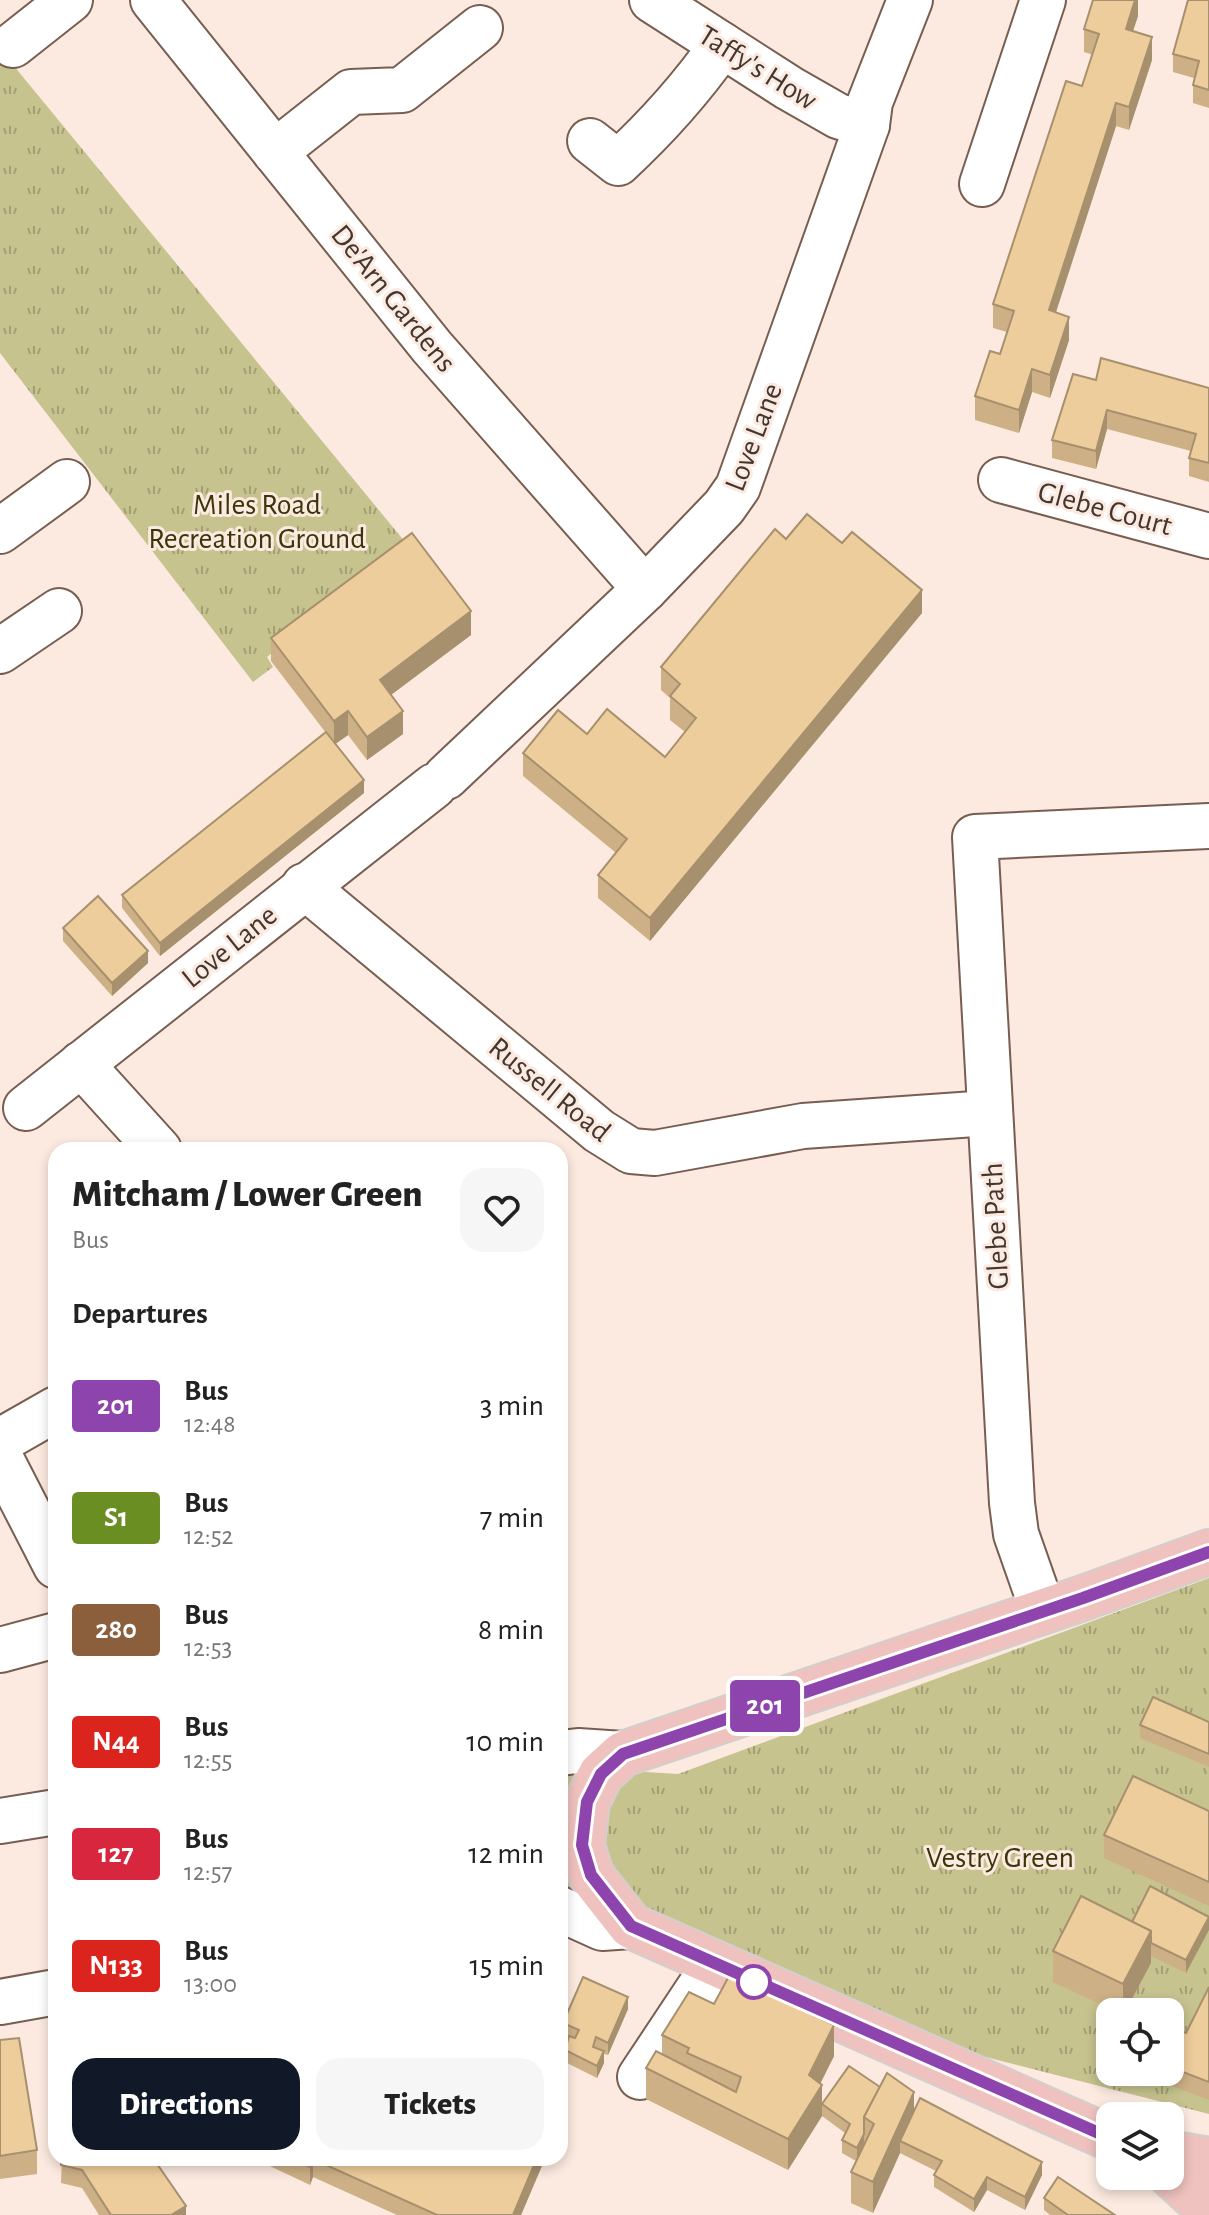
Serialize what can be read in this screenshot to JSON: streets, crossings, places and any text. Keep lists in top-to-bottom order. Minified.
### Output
{"streets":{"street":["Taffy's How","De'Arn Gardens","Love Lane","Glebe Court","Russell Road","Glebe Path"]},"crossings":[["Taffy's How","Love Lane"],["De'Arn Gardens","Love Lane"],["Love Lane","Russell Road"],["Russell Road","Glebe Path"]],"parks":["Miles Road Recreation Ground","Vestry Green"],"lines":["bus line 201"],"page":{"on_map":"201","heading":[["Mitcham / Lower Green","Bus"],"Departures"],"list":[{"mark":"201","name":"Bus","note":"12:48","value":"3 min"},{"mark":"S1","name":"Bus","note":"12:52","value":"7 min"},{"mark":"280","name":"Bus","note":"12:53","value":"8 min"},{"mark":"N44","name":"Bus","note":"12:55","value":"10 min"},{"mark":"127","name":"Bus","note":"12:57","value":"12 min"},{"mark":"N133","name":"Bus","note":"13:00","value":"15 min"}],"buttons":["Directions","Tickets"]}}
